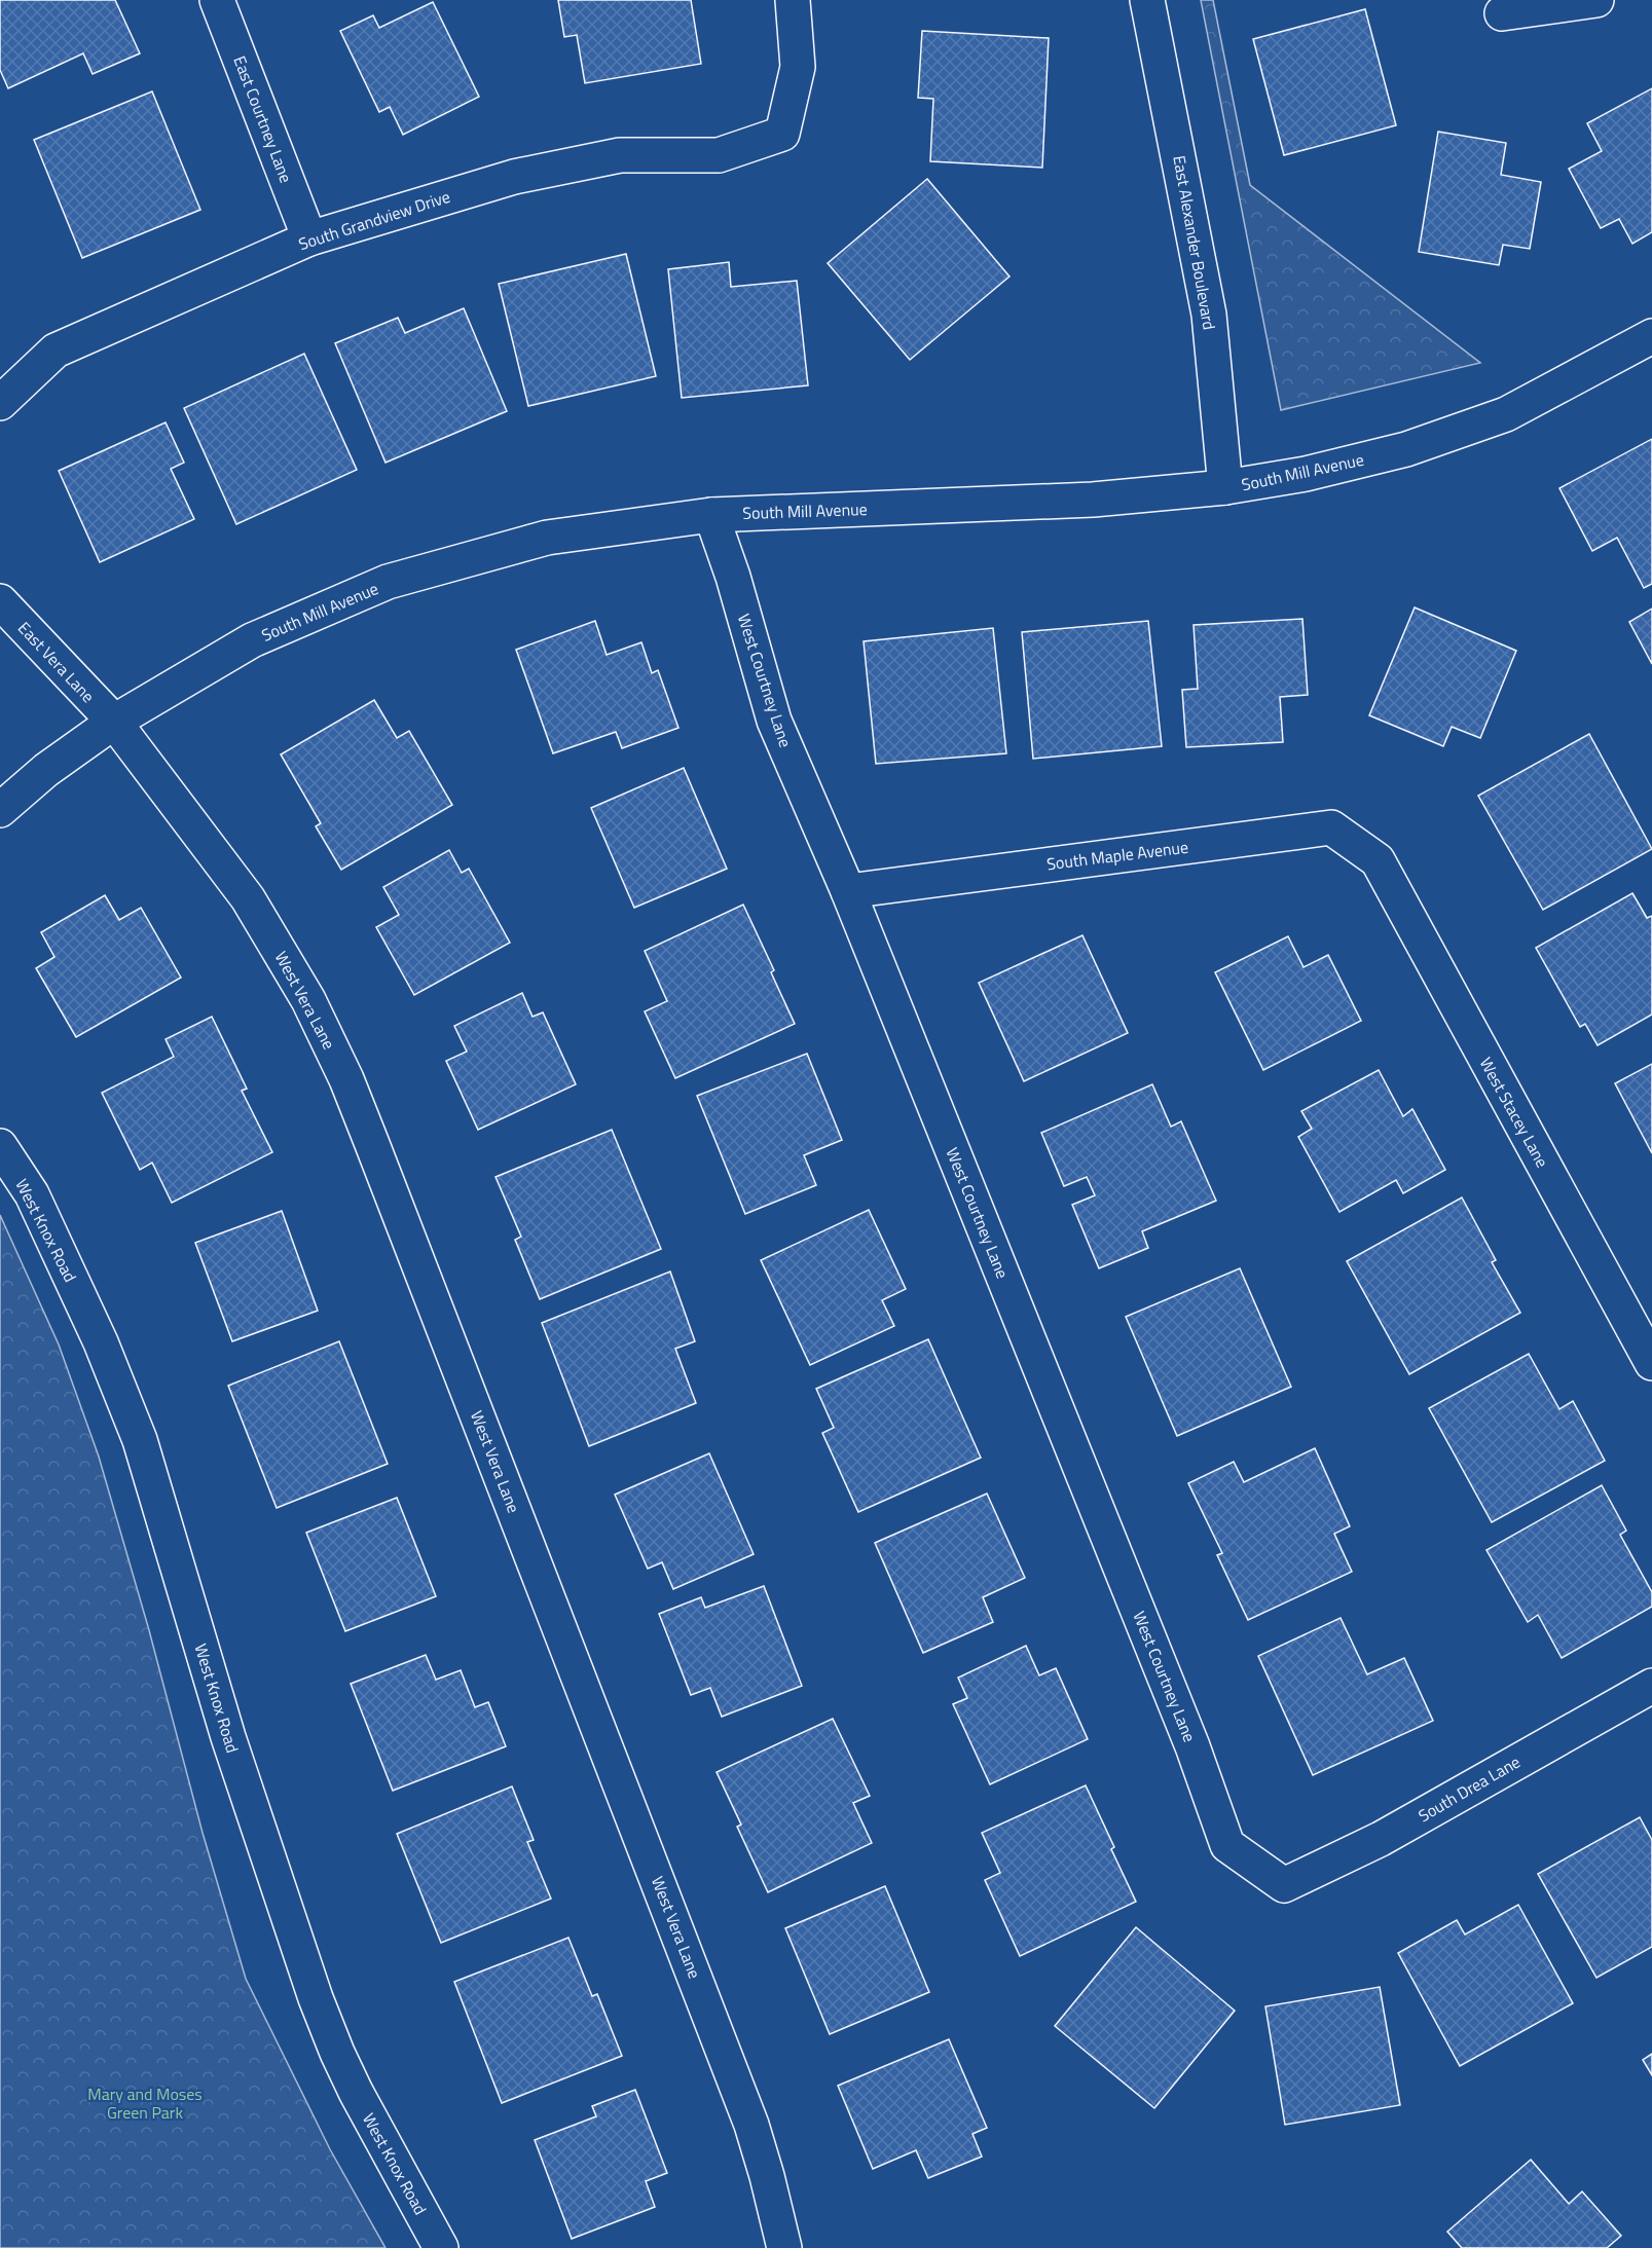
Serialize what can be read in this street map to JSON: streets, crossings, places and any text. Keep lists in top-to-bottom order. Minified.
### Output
{"streets":{"street":["East Courtney Lane","South Grandview Drive","East Alexander Boulevard","South Mill Avenue","East Vera Lane","West Courtney Lane","South Maple Avenue","West Vera Lane","West Stacey Lane","West Knox Road","South Drea Lane"]},"crossings":[["East Courtney Lane","South Grandview Drive"],["East Alexander Boulevard","South Mill Avenue"],["South Mill Avenue","East Vera Lane"],["South Mill Avenue","West Courtney Lane"],["South Mill Avenue","West Vera Lane"],["East Vera Lane","West Vera Lane"],["West Courtney Lane","South Maple Avenue"],["West Courtney Lane","South Drea Lane"],["South Maple Avenue","West Stacey Lane"]],"parks":["Mary and Moses Green Park"]}
